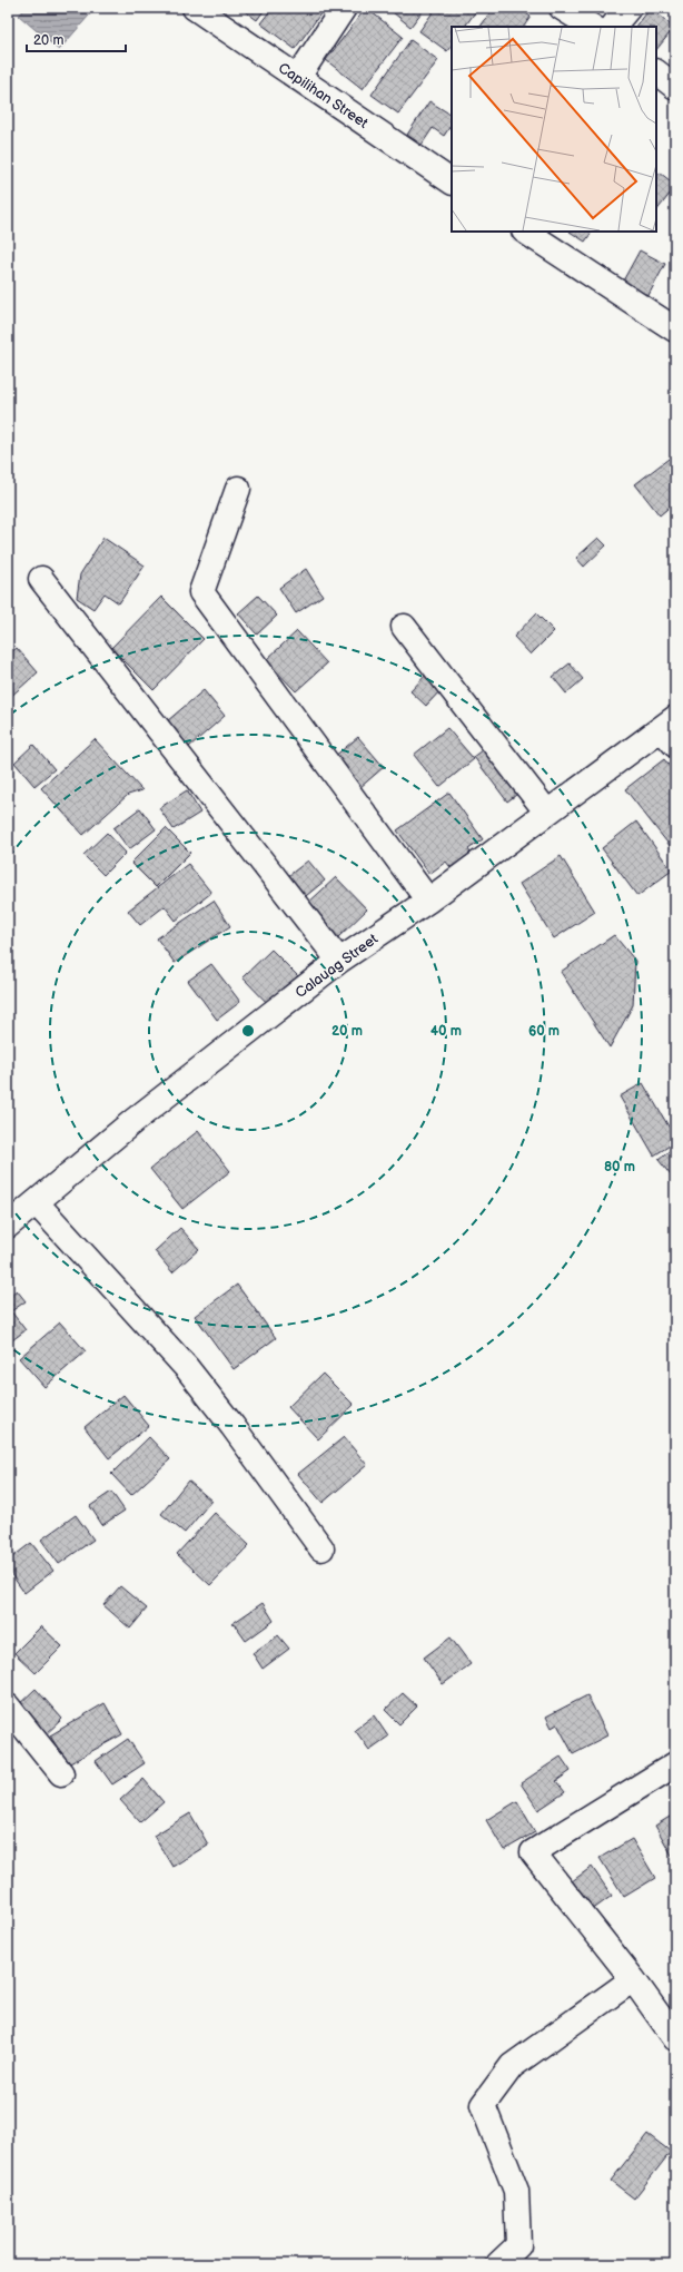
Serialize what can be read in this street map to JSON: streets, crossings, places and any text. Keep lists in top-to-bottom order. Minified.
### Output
{"streets":{"street":["Capilihan Street","Calauag Street"]},"scale_bar":"20 m","rings":["20 m","40 m","60 m","80 m"]}
